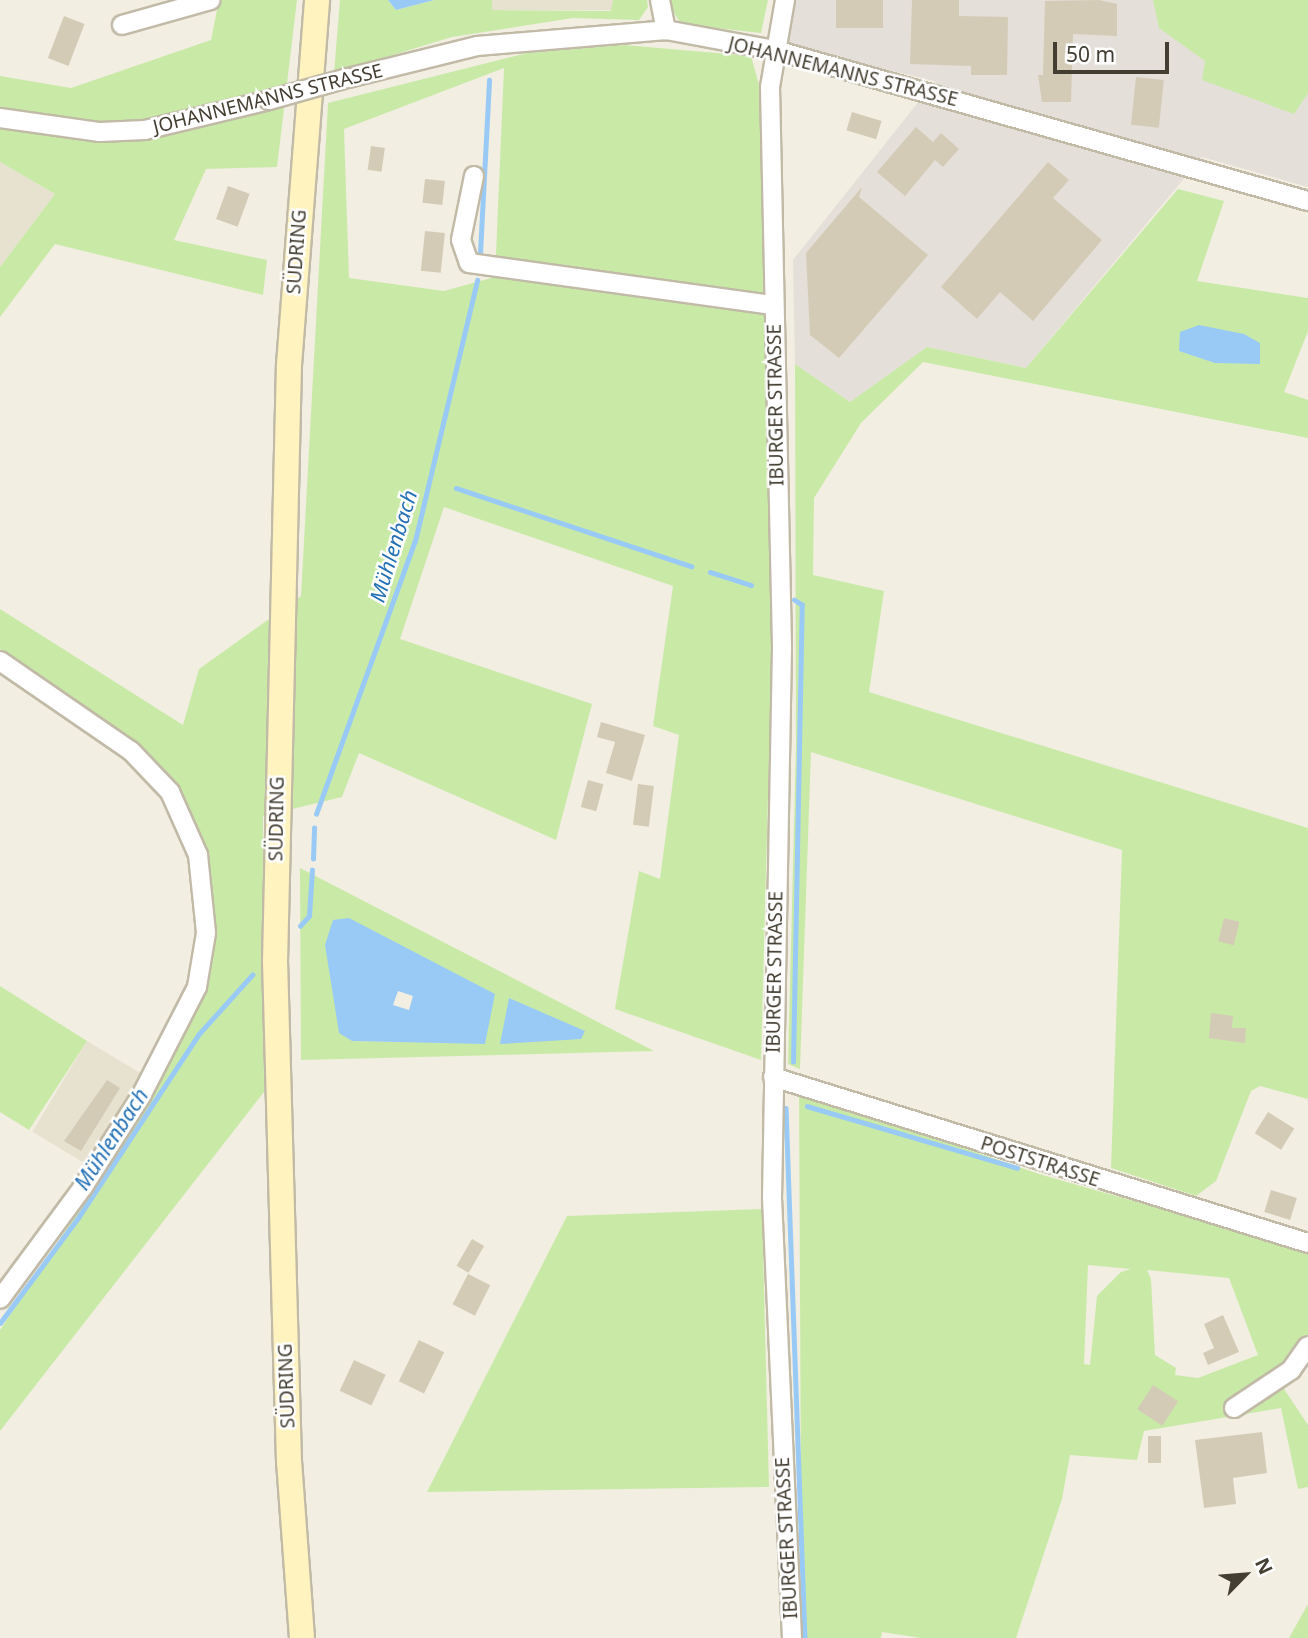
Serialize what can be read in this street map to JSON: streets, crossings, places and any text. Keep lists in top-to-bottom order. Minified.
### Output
{"streets":{"main road":["SÜDRING"],"street":["JOHANNEMANNS STRASSE","IBURGER STRASSE","POSTSTRASSE"]},"crossings":[["JOHANNEMANNS STRASSE","IBURGER STRASSE"],["IBURGER STRASSE","POSTSTRASSE"]],"water":["Mühlenbach"],"scale_bar":"50 m","north":"top right"}
